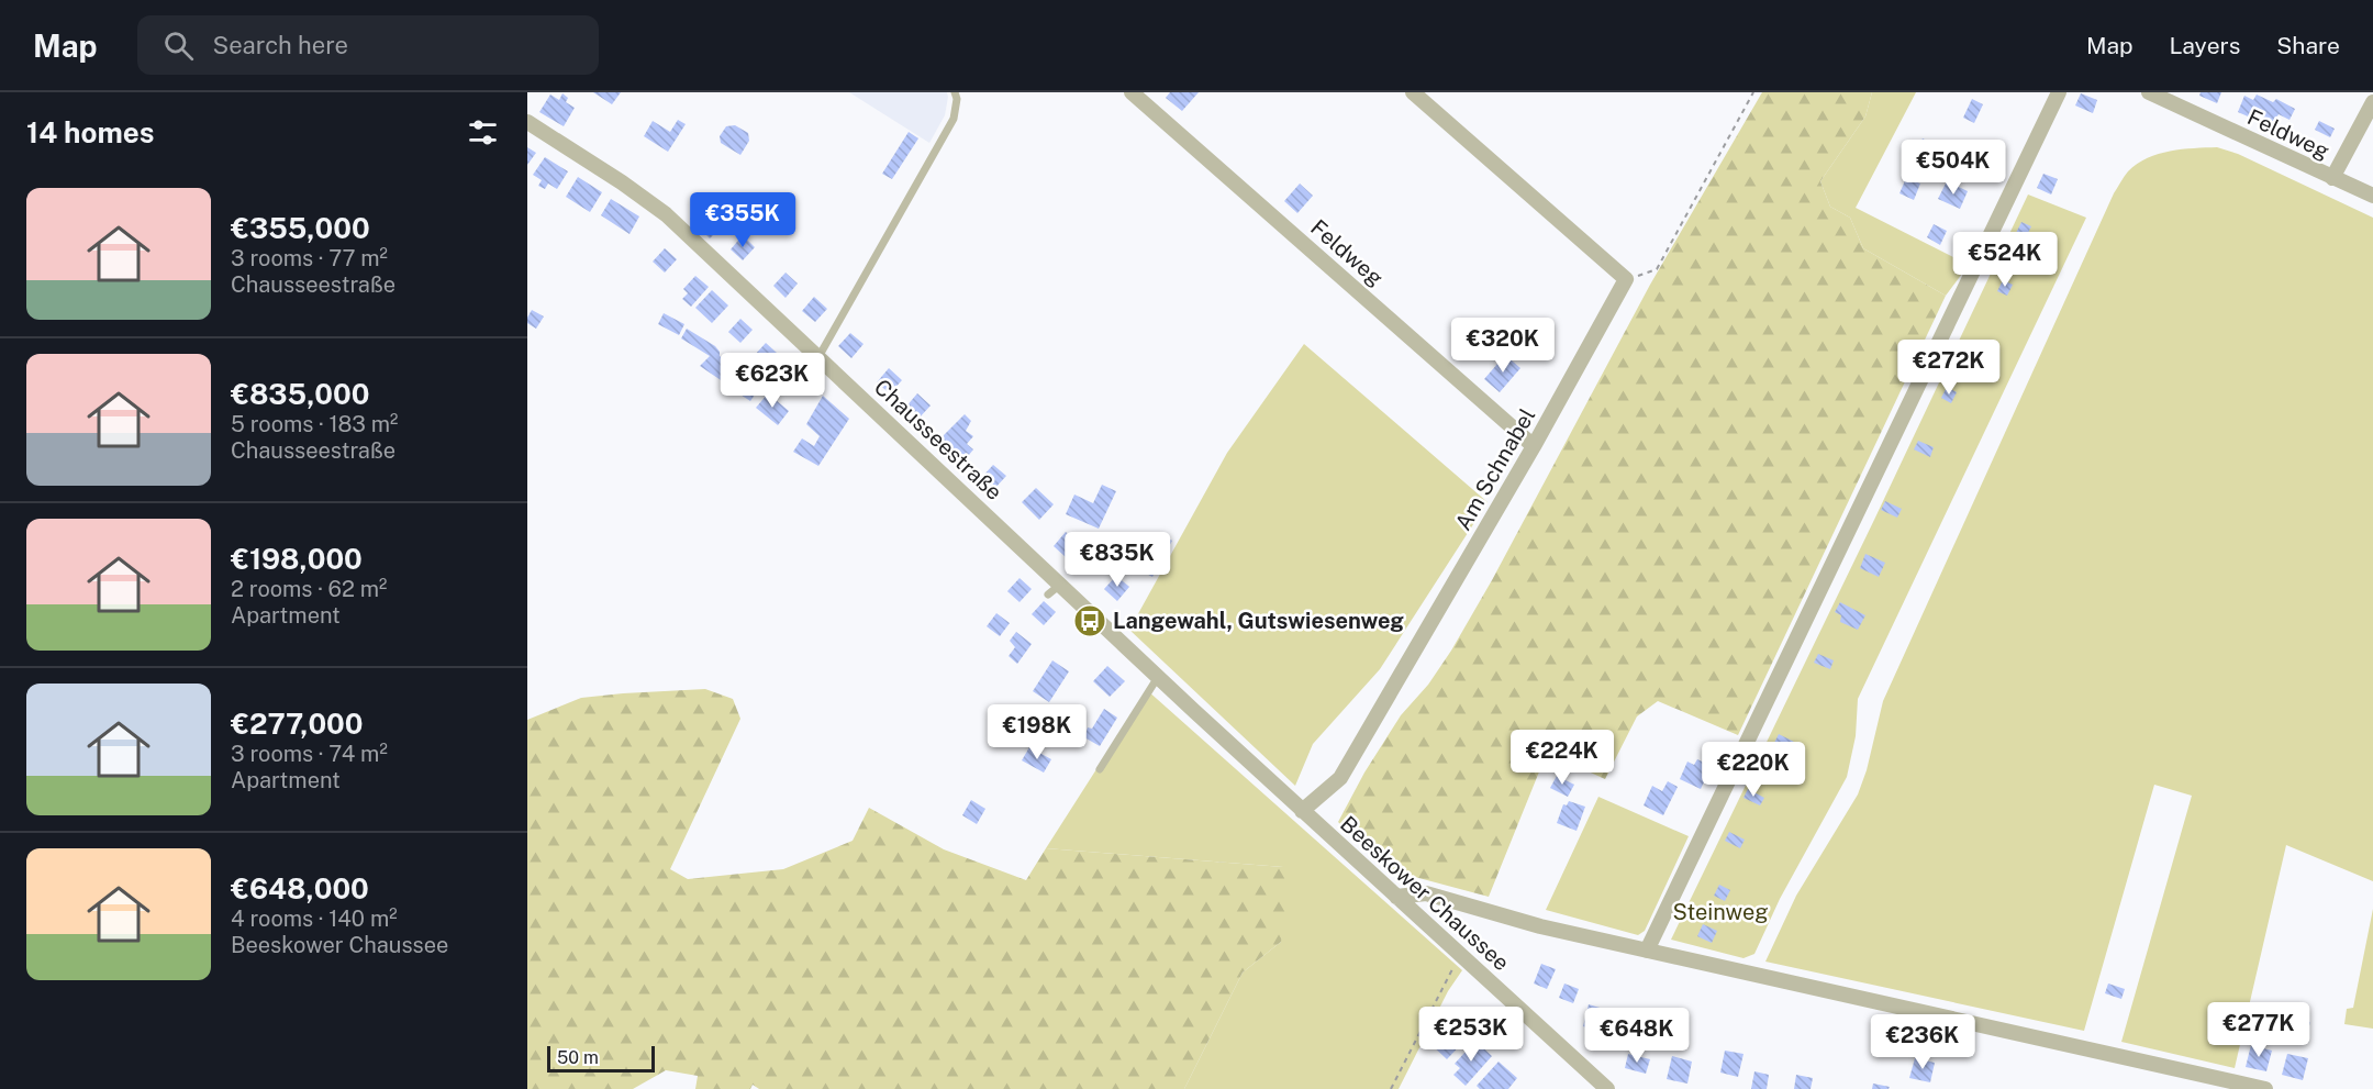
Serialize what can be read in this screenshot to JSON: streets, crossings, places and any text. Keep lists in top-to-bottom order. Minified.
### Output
{"streets":{"street":["Feldweg","Chausseestraße","Am Schnabel","Beeskower Chaussee"]},"crossings":[["Feldweg","Am Schnabel"],["Chausseestraße","Am Schnabel"],["Chausseestraße","Beeskower Chaussee"],["Am Schnabel","Beeskower Chaussee"]],"parks":["Steinweg"],"places":{"bus stop":["Langewahl, Gutswiesenweg"]},"scale_bar":"50 m","page":{"header":"Map","search":"Search here","nav":["Map","Layers","Share"],"heading":"14 homes","price":["€504K","€355K","€524K","€320K","€272K","€623K","€835K","€198K","€224K","€220K","€277K","€253K","€648K","€236K"],"list":[{"name":"€355,000","note":"3 rooms · 77 m² · Chausseestraße"},{"name":"€835,000","note":"5 rooms · 183 m² · Chausseestraße"},{"name":"€198,000","note":"2 rooms · 62 m² · Apartment"},{"name":"€277,000","note":"3 rooms · 74 m² · Apartment"},{"name":"€648,000","note":"4 rooms · 140 m² · Beeskower Chaussee"}],"scale":"50 m"}}
